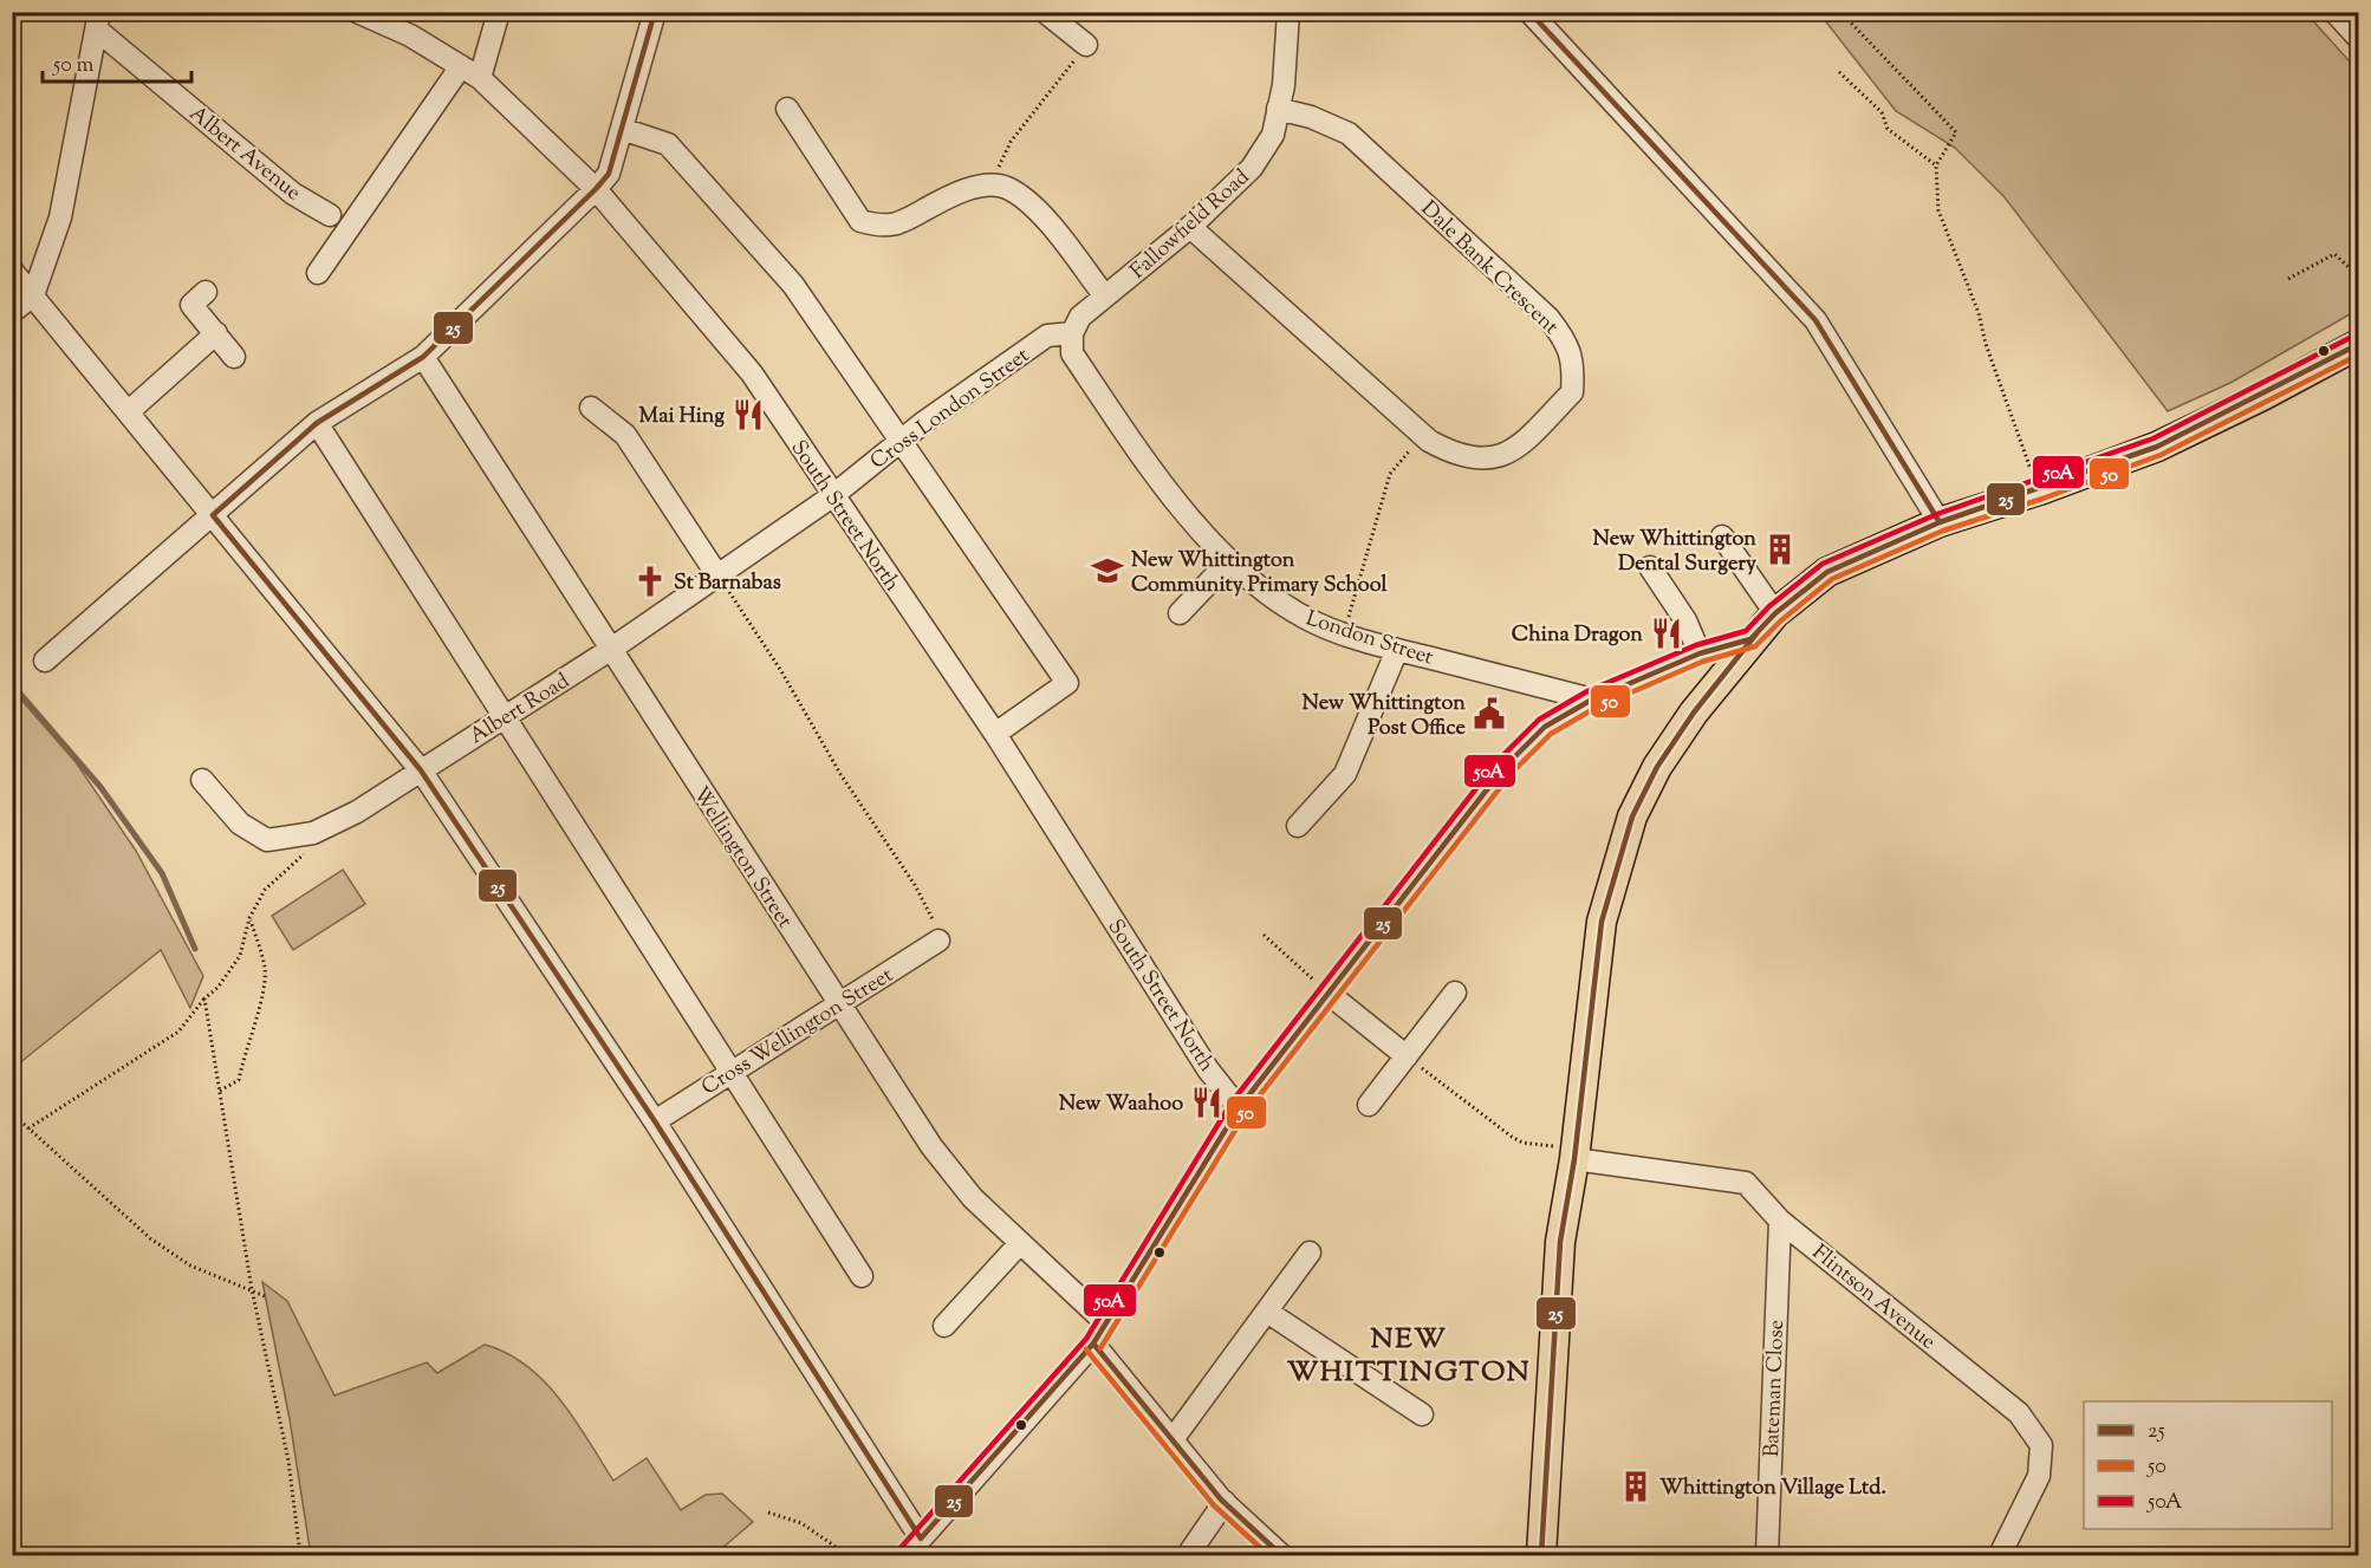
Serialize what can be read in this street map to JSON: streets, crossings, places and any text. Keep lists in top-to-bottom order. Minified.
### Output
{"streets":{"street":["Albert Avenue","Fallowfield Road","Dale Bank Crescent","Cross London Street","South Street North","London Street","Albert Road","Wellington Street","Cross Wellington Street","Flintson Avenue","Bateman Close"]},"crossings":[["Fallowfield Road","Dale Bank Crescent"],["Fallowfield Road","Cross London Street"],["Fallowfield Road","London Street"],["Cross London Street","South Street North"],["Cross London Street","London Street"],["Cross London Street","Albert Road"],["South Street North","Albert Road"],["Albert Road","Wellington Street"],["Wellington Street","Cross Wellington Street"],["Flintson Avenue","Bateman Close"]],"districts":["NEW WHITTINGTON"],"places":{"restaurant":["Mai Hing","China Dragon","New Waahoo"],"building":["New Whittington Dental Surgery","Whittington Village Ltd."],"school or university":["New Whittington Community Primary School"],"church":["St Barnabas"],"public building":["New Whittington Post Office"]},"lines":["transit line 25","transit line 50A","transit line 50"],"legend":["25","50","50A"],"scale_bar":"50 m"}
